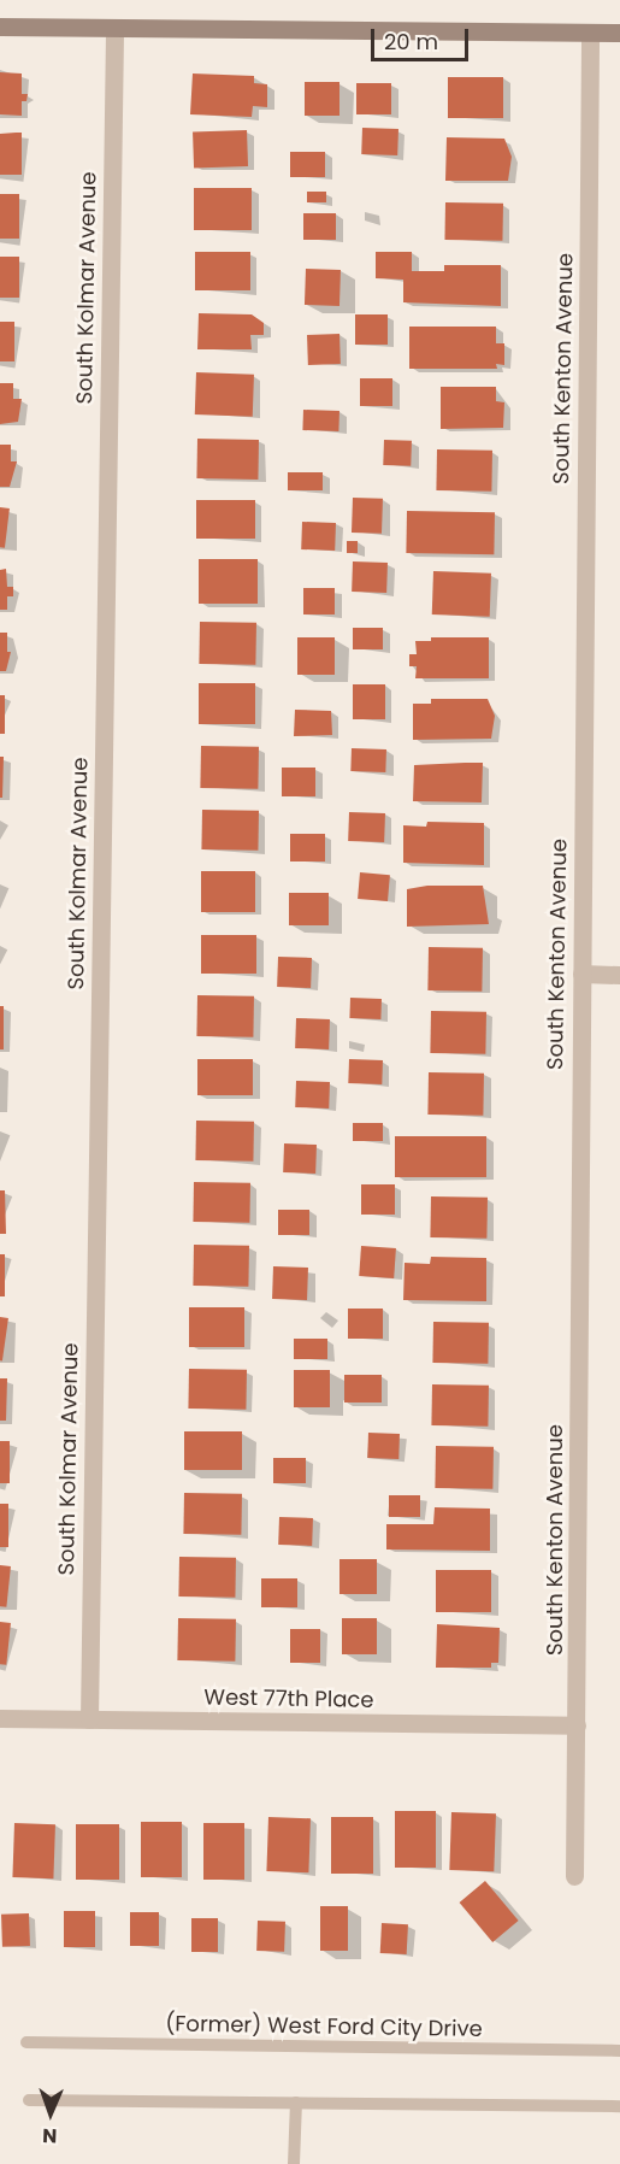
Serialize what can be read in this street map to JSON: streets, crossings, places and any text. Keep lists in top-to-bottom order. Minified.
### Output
{"streets":{"street":["South Kolmar Avenue","South Kenton Avenue","West 77th Place"],"lane":["(Former) West Ford City Drive"]},"crossings":[["South Kolmar Avenue","West 77th Place"],["South Kenton Avenue","West 77th Place"]],"scale_bar":"20 m","north":"bottom"}
